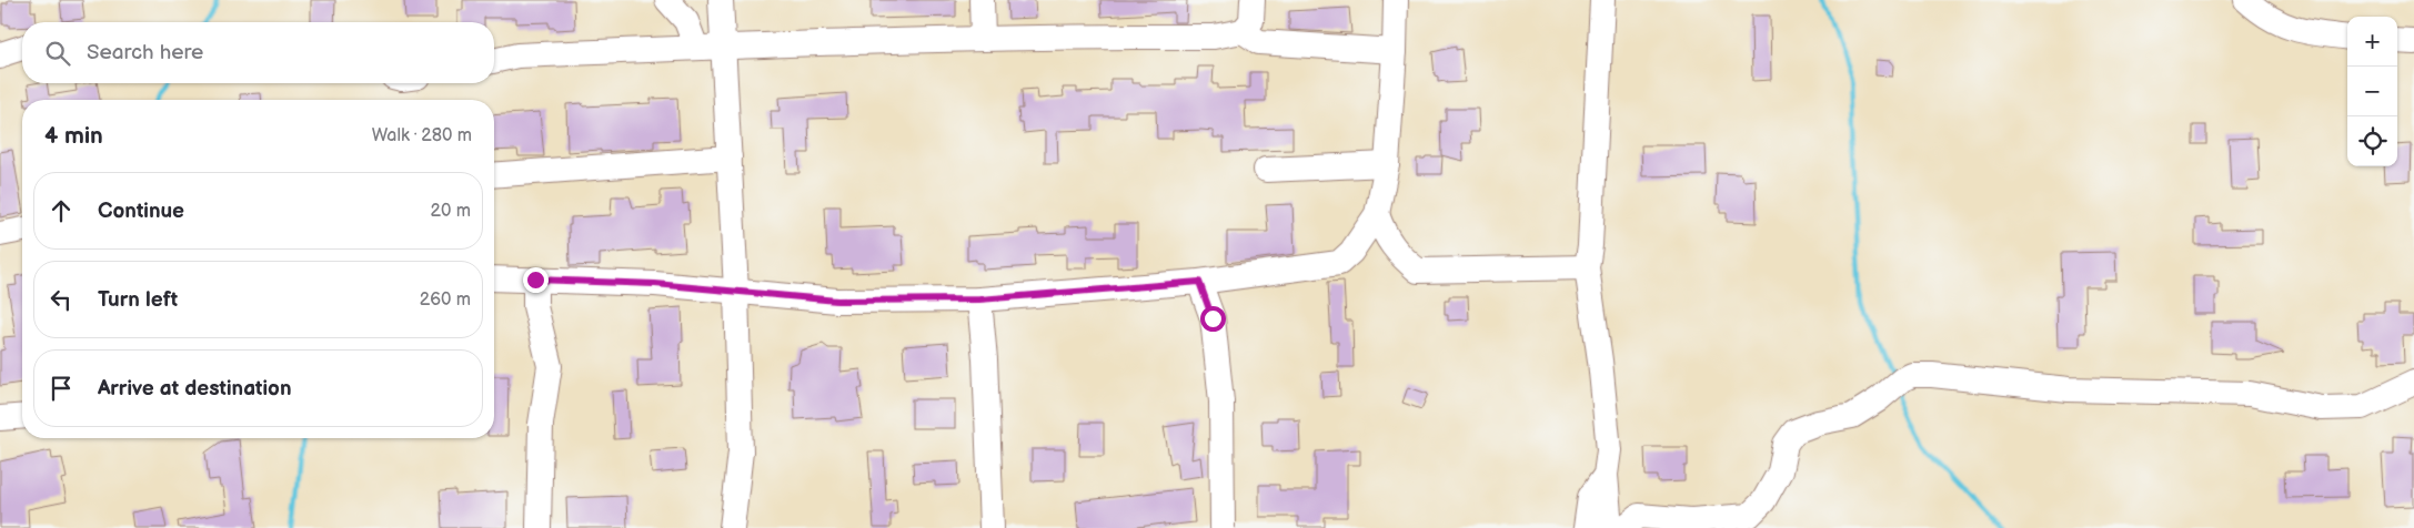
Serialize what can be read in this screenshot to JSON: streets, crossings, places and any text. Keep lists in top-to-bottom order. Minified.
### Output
{"page":{"map_buttons":["+","−"],"search":"Search here","heading":["4 min","Walk · 280 m"],"list":[["Continue","20 m"],["Turn left","260 m"],"Arrive at destination"]}}
